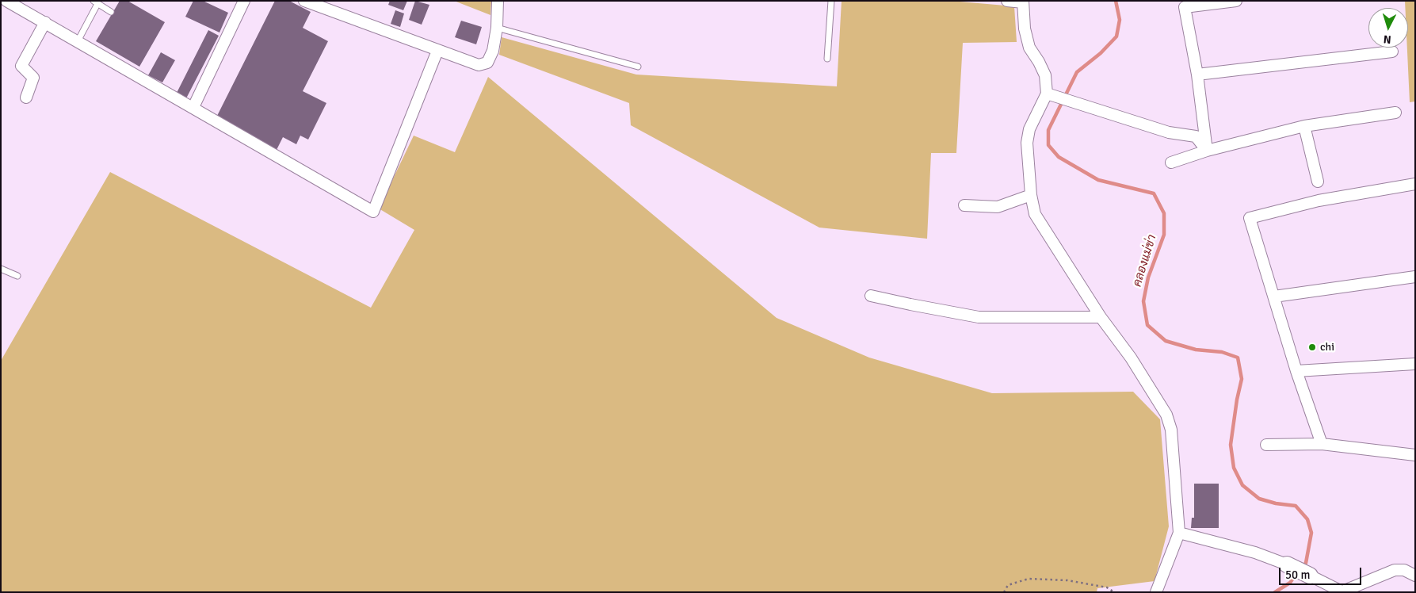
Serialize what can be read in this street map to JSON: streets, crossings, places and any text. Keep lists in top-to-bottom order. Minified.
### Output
{"water":["คลองแม่ข่า"],"places":["chi"],"scale_bar":"50 m","north":"bottom"}
